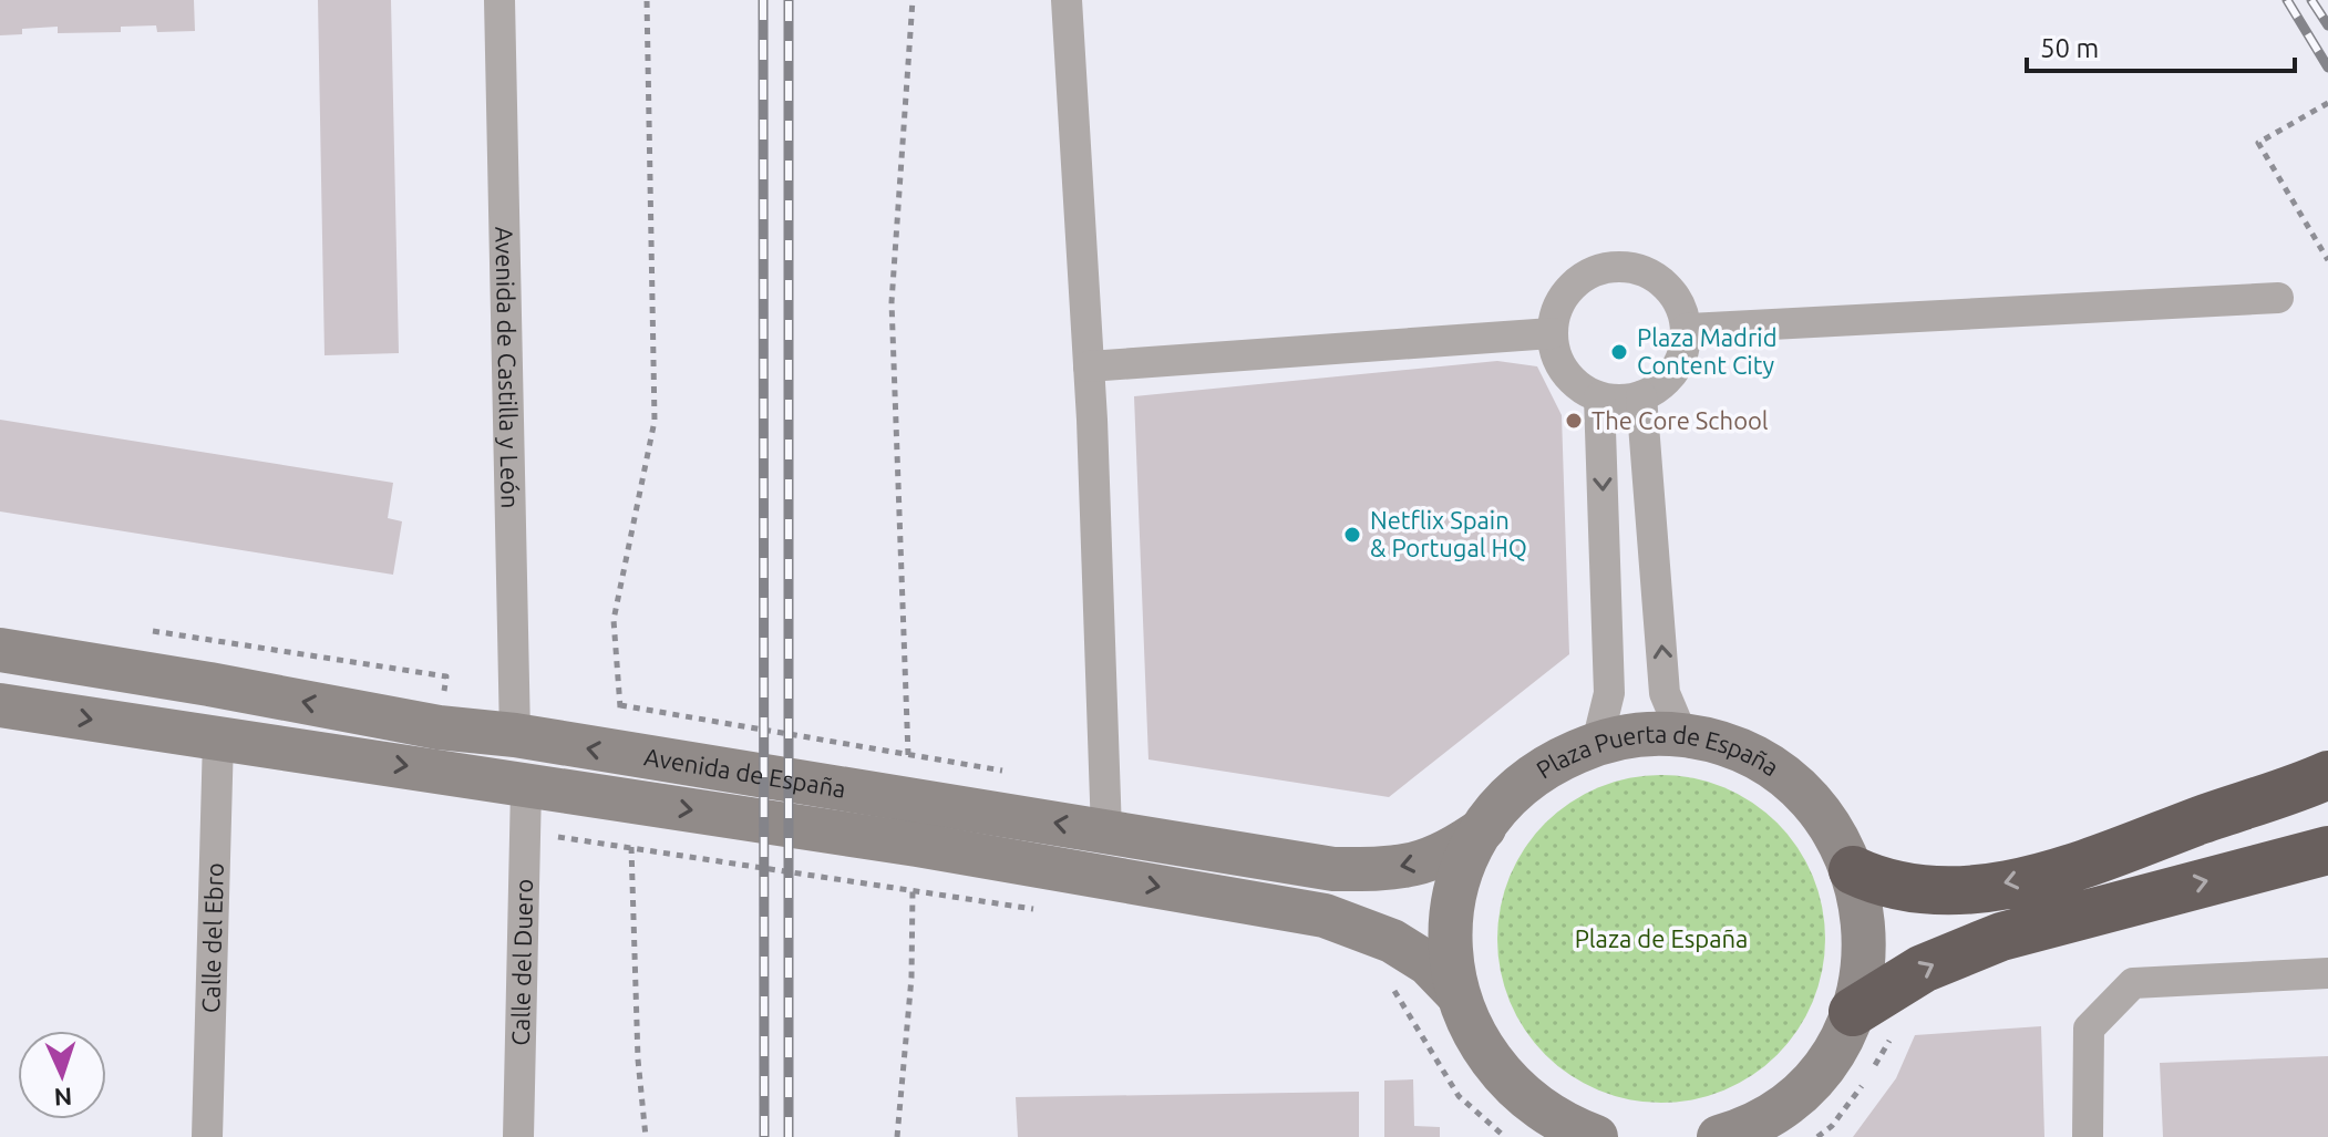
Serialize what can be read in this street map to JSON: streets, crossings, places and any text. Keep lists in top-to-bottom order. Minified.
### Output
{"streets":{"street":["Avenida de Castilla y León","Avenida de España","Plaza Puerta de España","Calle del Ebro","Calle del Duero"]},"crossings":[["Avenida de Castilla y León","Avenida de España"],["Avenida de España","Plaza Puerta de España"],["Avenida de España","Calle del Ebro"],["Avenida de España","Calle del Duero"]],"parks":["Plaza de España"],"places":["Plaza Madrid Content City","The Core School","Netflix Spain & Portugal HQ"],"scale_bar":"50 m","north":"bottom"}
